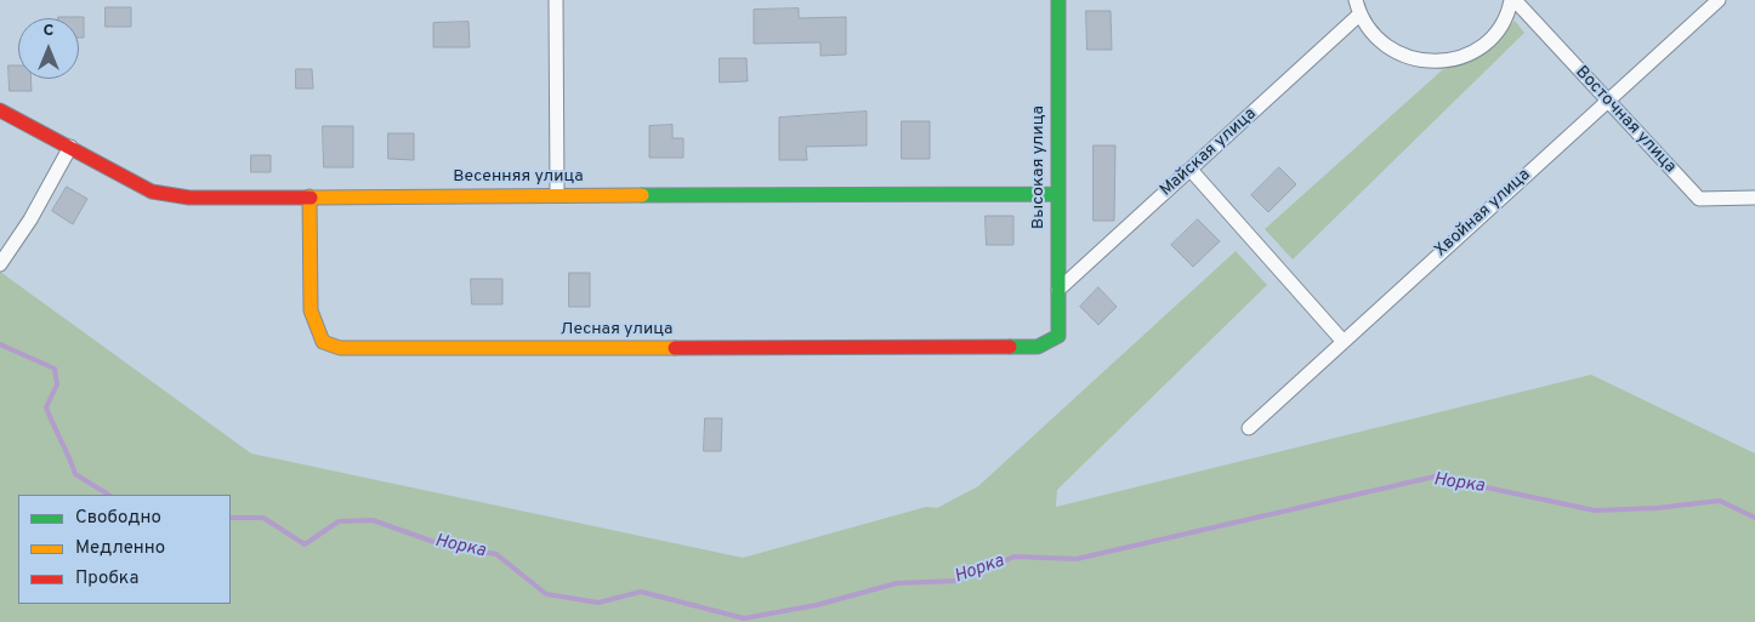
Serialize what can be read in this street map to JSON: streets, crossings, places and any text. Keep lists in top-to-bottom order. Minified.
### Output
{"streets":{"street":["Восточная улица","Майская улица","Высокая улица","Весенняя улица","Хвойная улица","Лесная улица"]},"crossings":[["Восточная улица","Хвойная улица"],["Майская улица","Высокая улица"],["Высокая улица","Весенняя улица"],["Высокая улица","Лесная улица"],["Весенняя улица","Лесная улица"]],"water":["Норка"],"legend":["Свободно","Медленно","Пробка"],"north":"top"}
